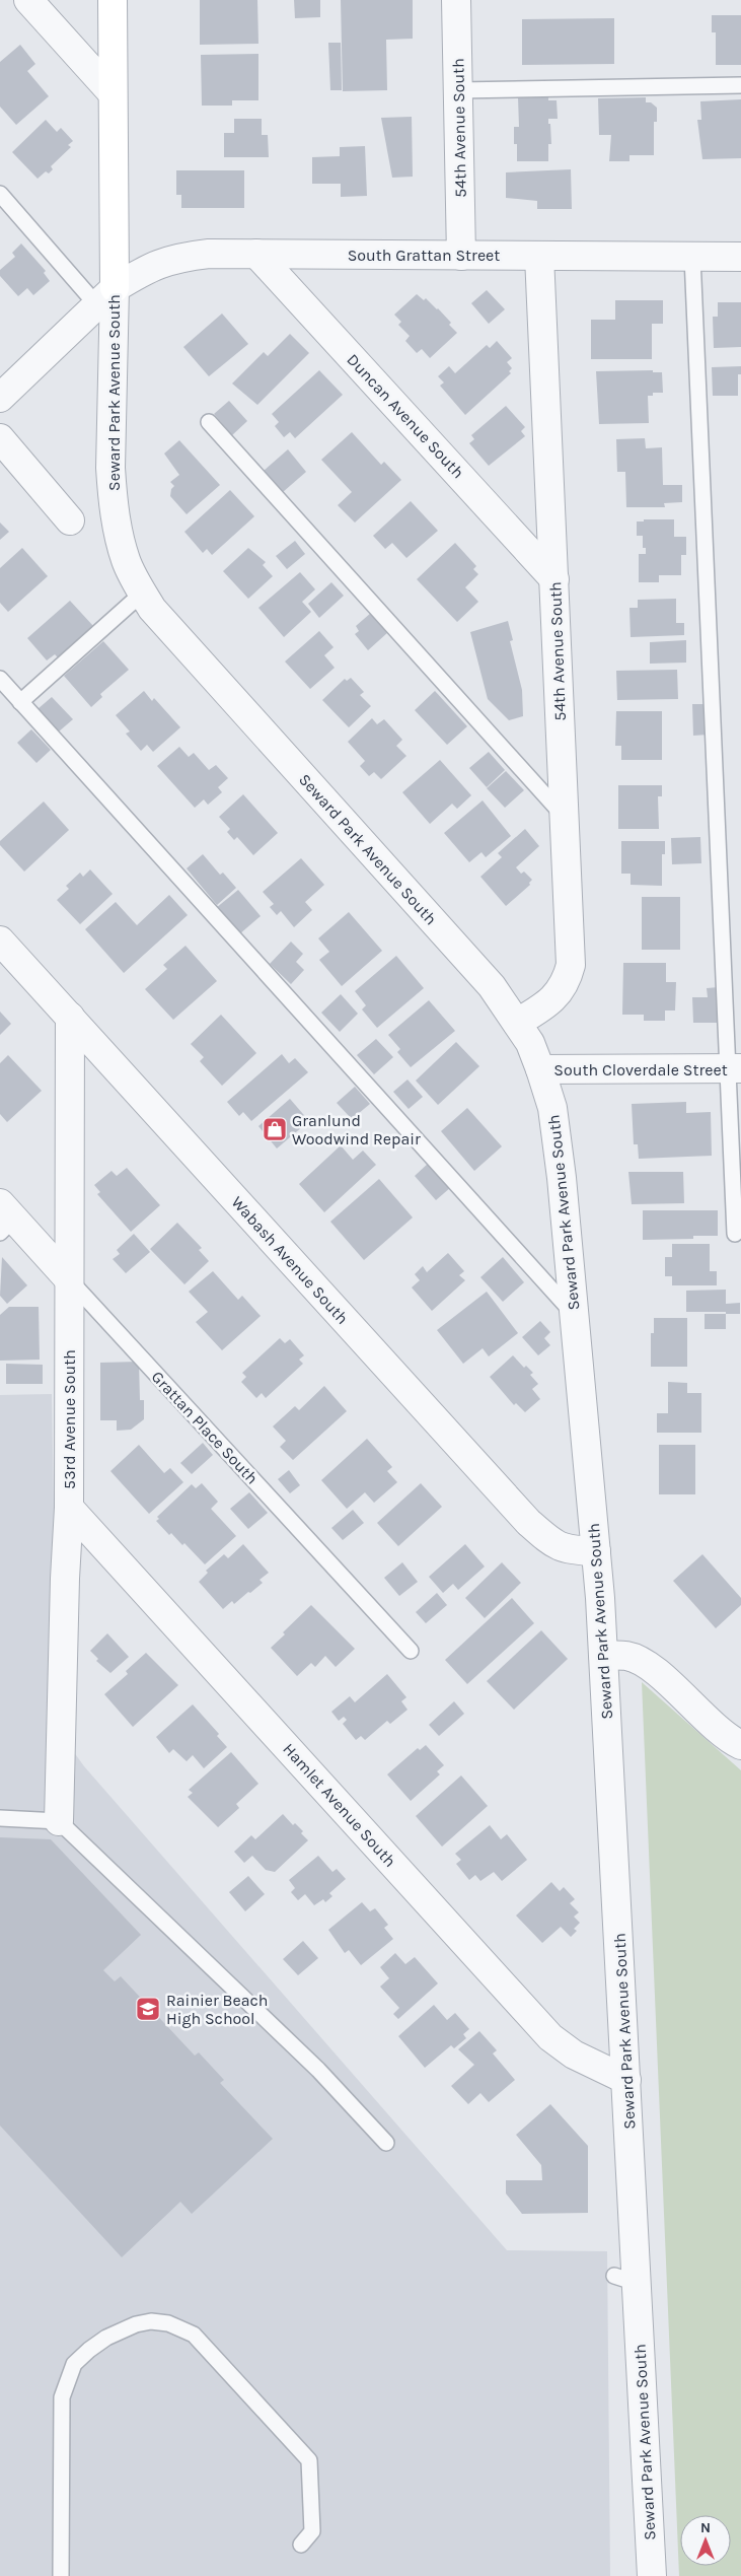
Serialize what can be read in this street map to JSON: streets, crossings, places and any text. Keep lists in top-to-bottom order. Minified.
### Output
{"streets":{"main road":["Seward Park Avenue South"],"street":["54th Avenue South","South Grattan Street","Duncan Avenue South","South Cloverdale Street","Wabash Avenue South","53rd Avenue South","Grattan Place South","Hamlet Avenue South"]},"crossings":[["54th Avenue South","South Grattan Street"],["54th Avenue South","Seward Park Avenue South"],["54th Avenue South","Duncan Avenue South"],["South Grattan Street","Seward Park Avenue South"],["South Grattan Street","Duncan Avenue South"],["Seward Park Avenue South","South Cloverdale Street"],["Seward Park Avenue South","Wabash Avenue South"],["Seward Park Avenue South","Hamlet Avenue South"],["Wabash Avenue South","53rd Avenue South"],["53rd Avenue South","Grattan Place South"],["53rd Avenue South","Hamlet Avenue South"]],"places":{"shop":["Granlund Woodwind Repair"],"school or university":["Rainier Beach High School"]},"north":"top"}
